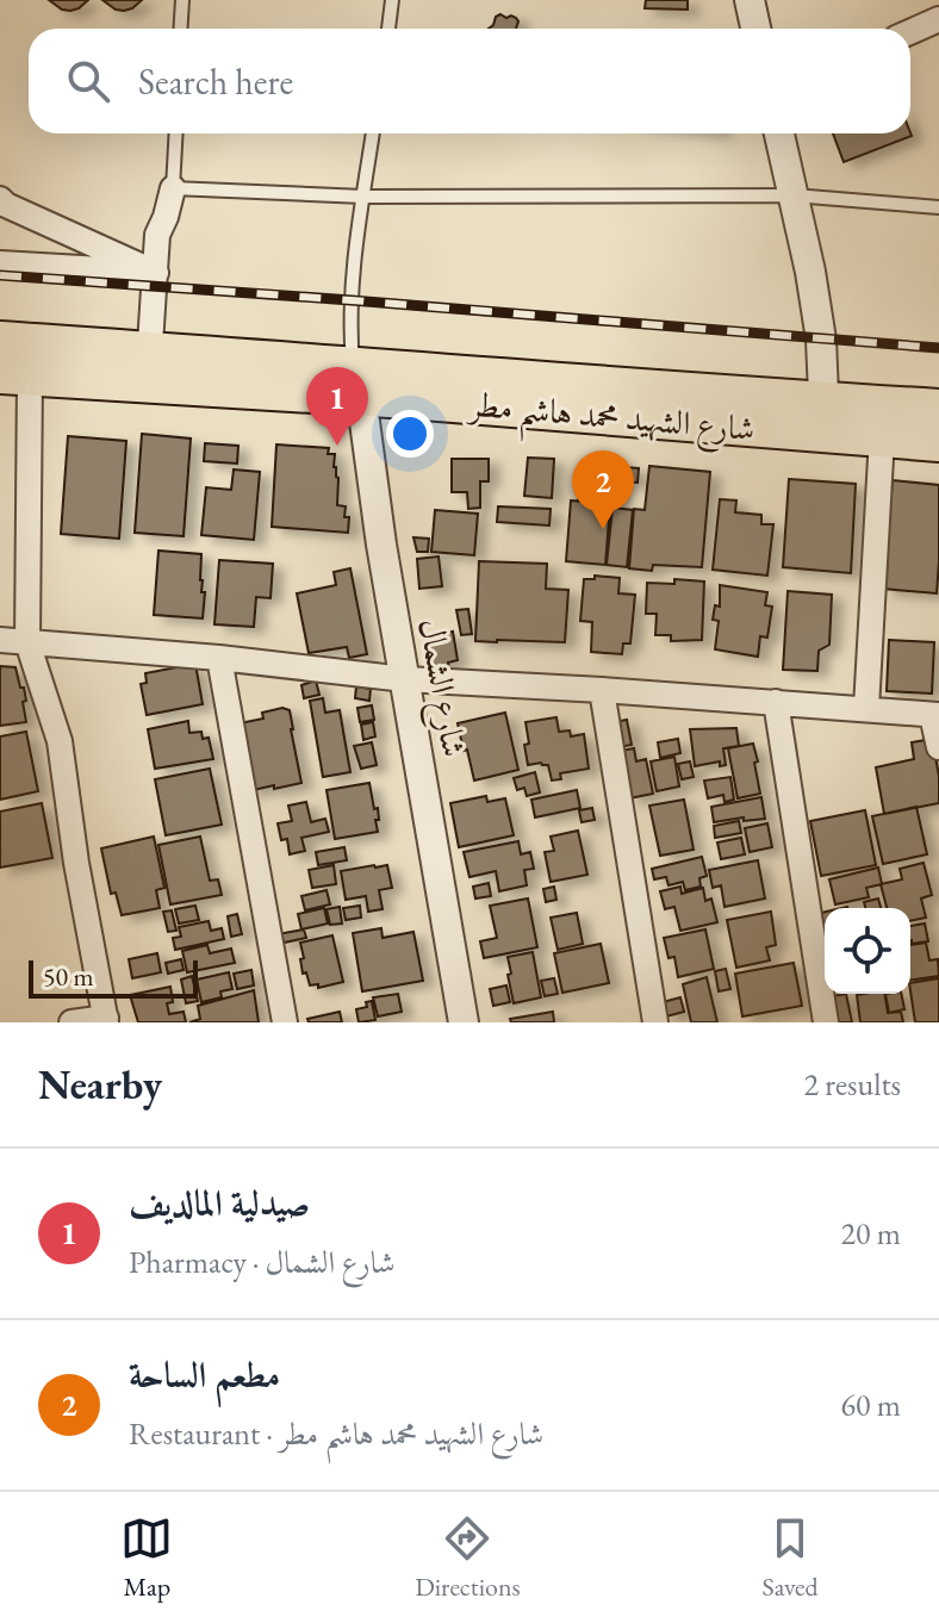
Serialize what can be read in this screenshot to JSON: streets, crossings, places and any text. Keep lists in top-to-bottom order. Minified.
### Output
{"streets":{"main road":["شارع الشهيد محمد هاشم مطر"],"street":["شارع الشمال"]},"crossings":[["شارع الشهيد محمد هاشم مطر","شارع الشمال"]],"scale_bar":"50 m","page":{"search":"Search here","pins":["1","2"],"scale":"50 m","heading":["Nearby","2 results"],"list":[{"mark":"1","name":"صيدلية المالديف","note":"Pharmacy · شارع الشمال","value":"20 m"},{"mark":"2","name":"مطعم الساحة","note":"Restaurant · شارع الشهيد محمد هاشم مطر","value":"60 m"}],"nav":["Map","Directions","Saved"]}}
